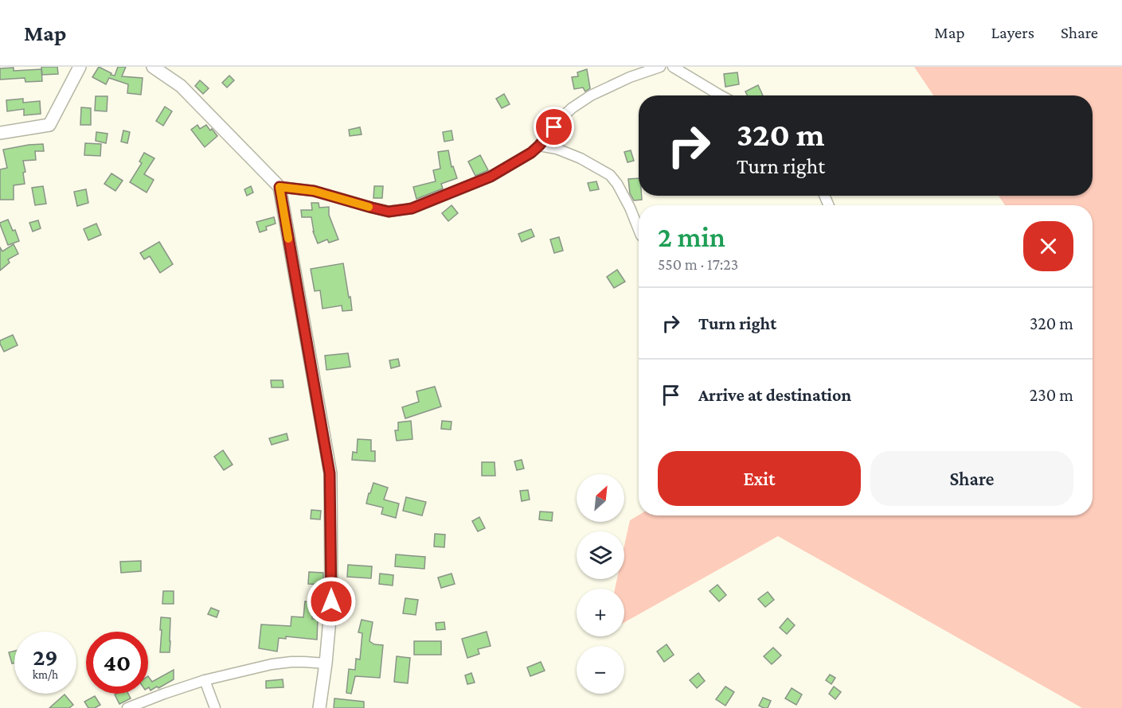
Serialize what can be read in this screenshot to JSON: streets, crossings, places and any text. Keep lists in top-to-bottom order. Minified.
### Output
{"north":"top right","page":{"header":"Map","nav":["Map","Layers","Share"],"turn":["320 m","Turn right"],"heading":["2 min","550 m · 17:23"],"list":[{"name":"Turn right","value":"320 m"},{"name":"Arrive at destination","value":"230 m"}],"buttons":["Exit","Share"],"map_buttons":["+","−"],"speed":"29 km/h","limit":"40"}}
